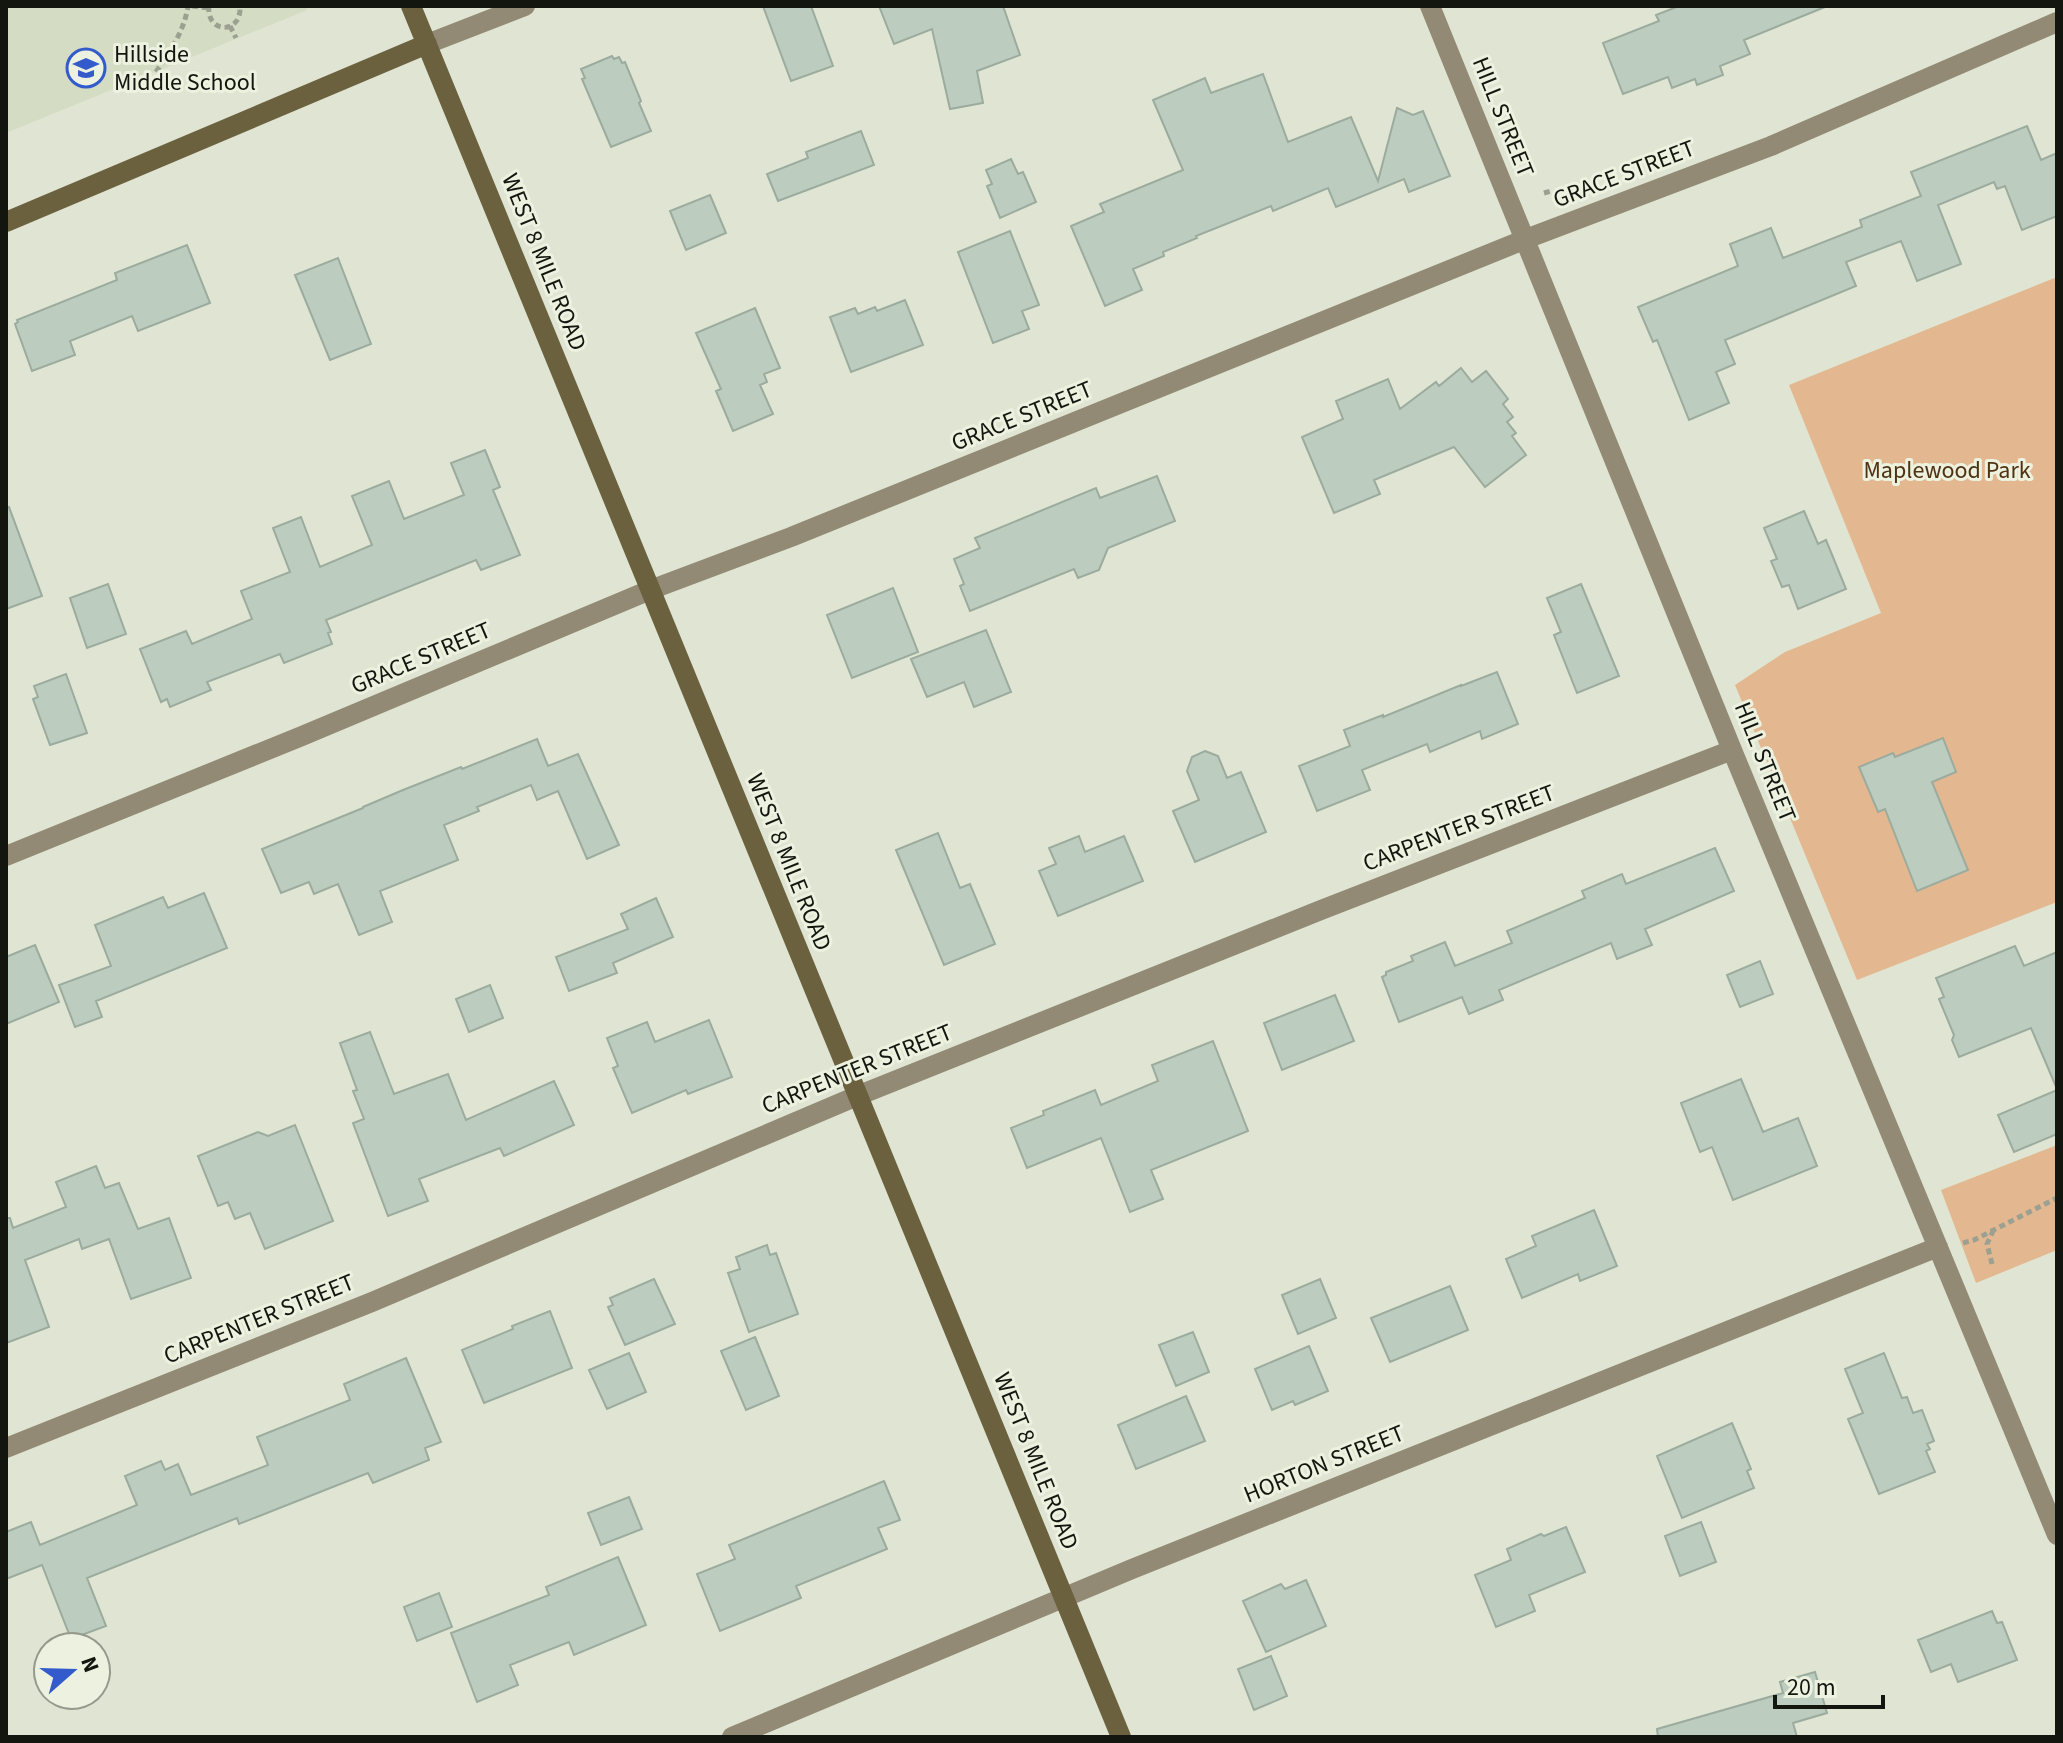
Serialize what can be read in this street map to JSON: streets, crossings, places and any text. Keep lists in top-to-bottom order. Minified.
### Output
{"streets":{"main road":["WEST 8 MILE ROAD"],"street":["HILL STREET","GRACE STREET","CARPENTER STREET","HORTON STREET"]},"crossings":[["HILL STREET","GRACE STREET"],["HILL STREET","CARPENTER STREET"],["HILL STREET","HORTON STREET"],["GRACE STREET","WEST 8 MILE ROAD"],["WEST 8 MILE ROAD","CARPENTER STREET"],["WEST 8 MILE ROAD","HORTON STREET"]],"parks":["Maplewood Park"],"places":{"school or university":["Hillside Middle School"]},"scale_bar":"20 m","north":"right"}
